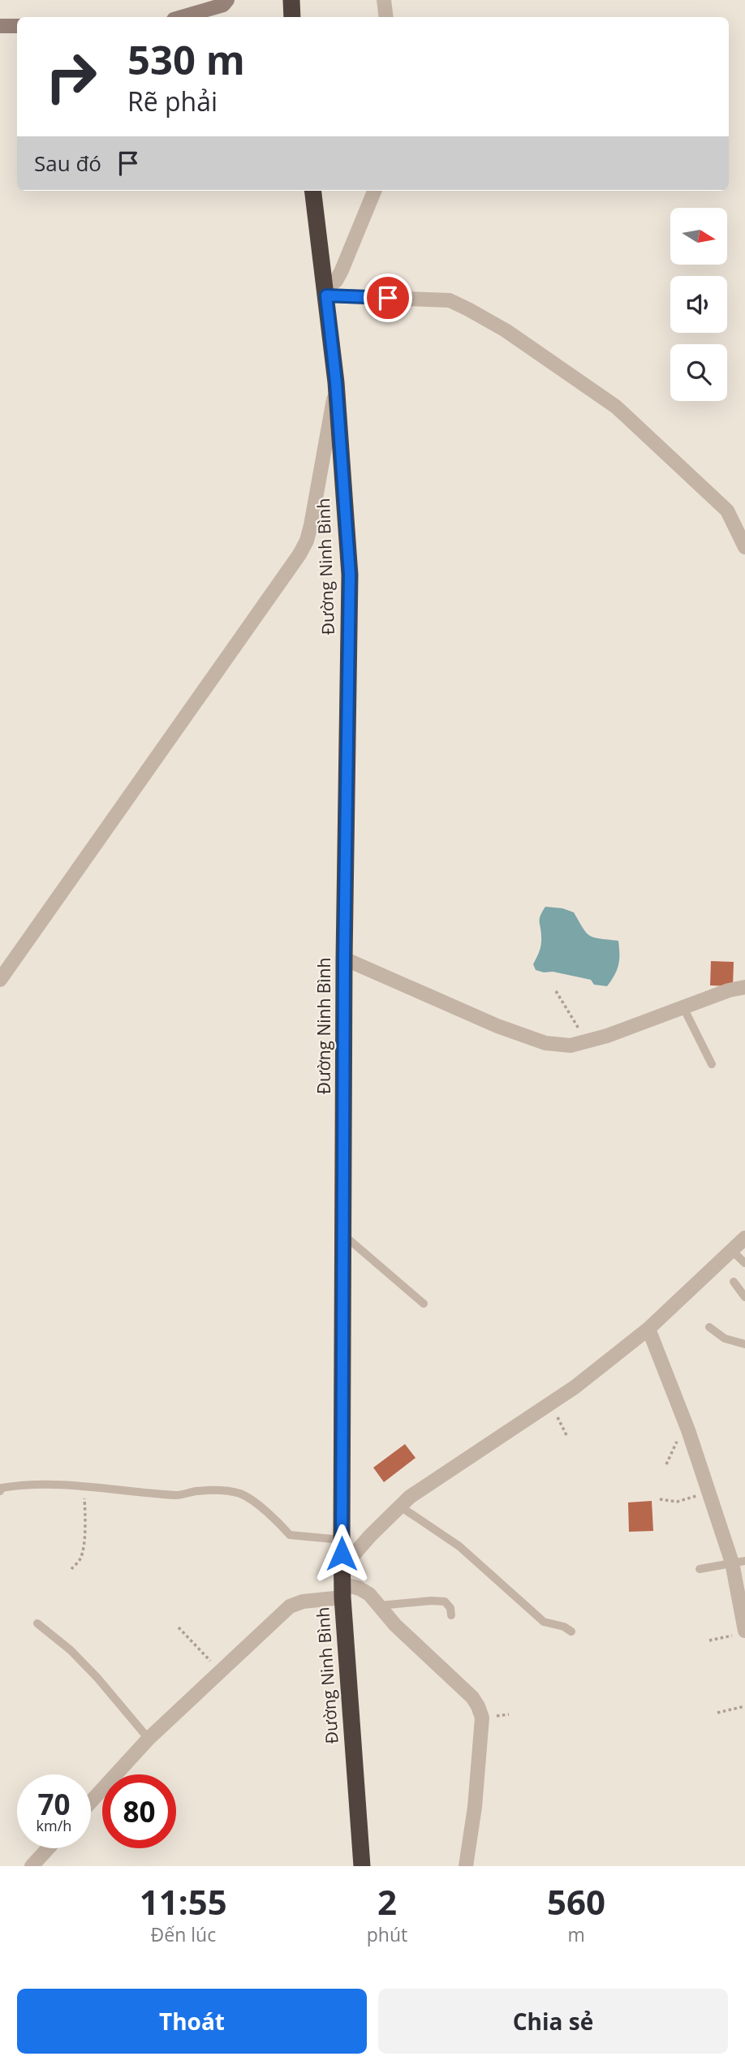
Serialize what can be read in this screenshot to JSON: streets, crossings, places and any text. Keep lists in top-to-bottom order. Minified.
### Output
{"streets":{"highway":["Đường Ninh Bình"]},"north":"right","page":{"turn":["530 m","Rẽ phải"],"then":"Sau đó","speed":"70 km/h","limit":"80","eta":["11:55","Đến lúc","2","phút","560","m"],"buttons":["Thoát","Chia sẻ"]}}
